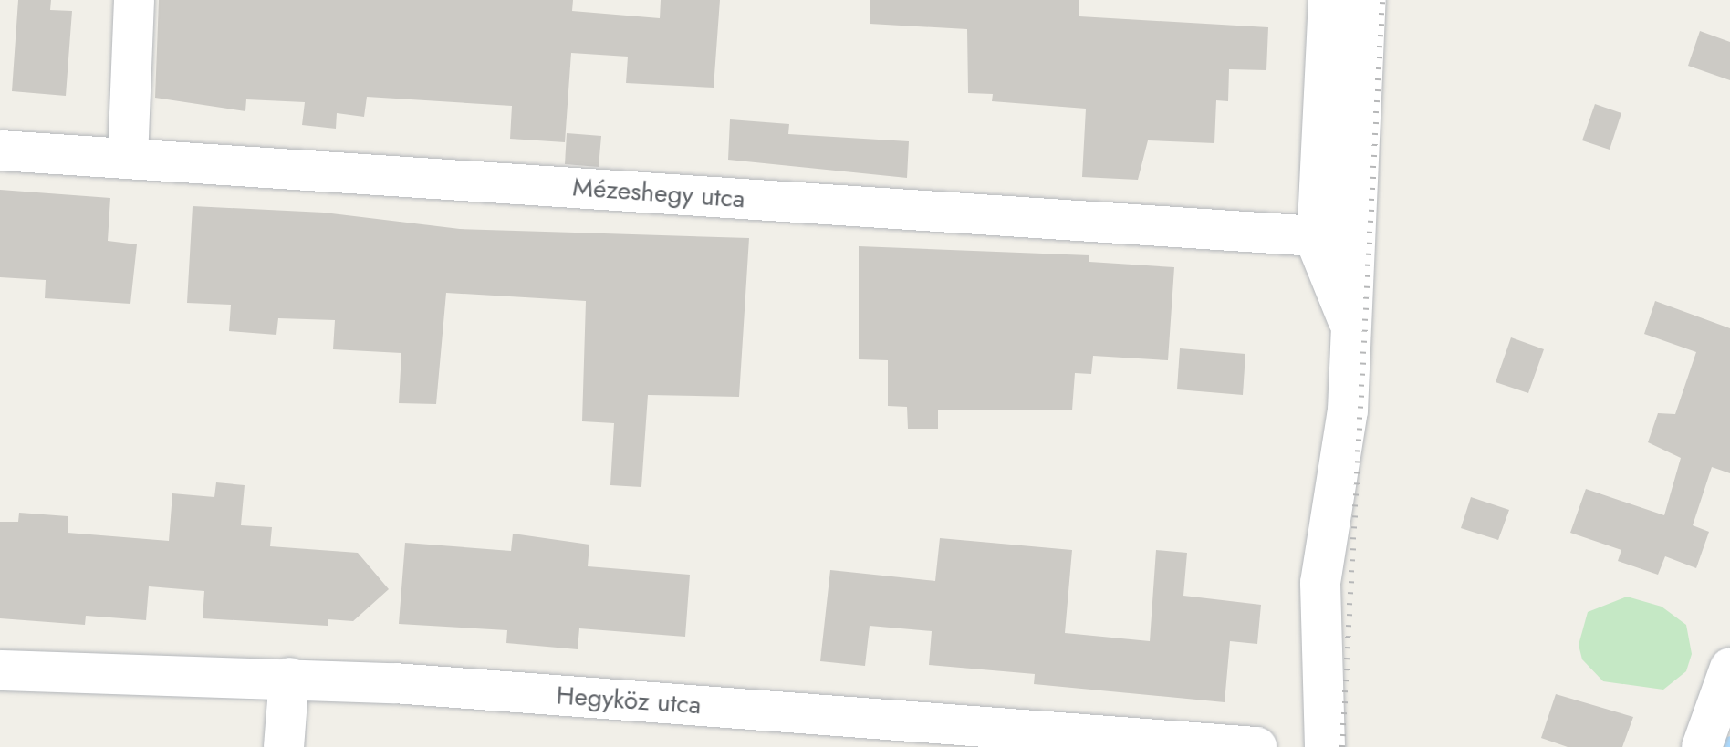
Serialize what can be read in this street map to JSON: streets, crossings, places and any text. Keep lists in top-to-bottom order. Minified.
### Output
{"streets":{"street":["Mézeshegy utca","Hegyköz utca"]}}
